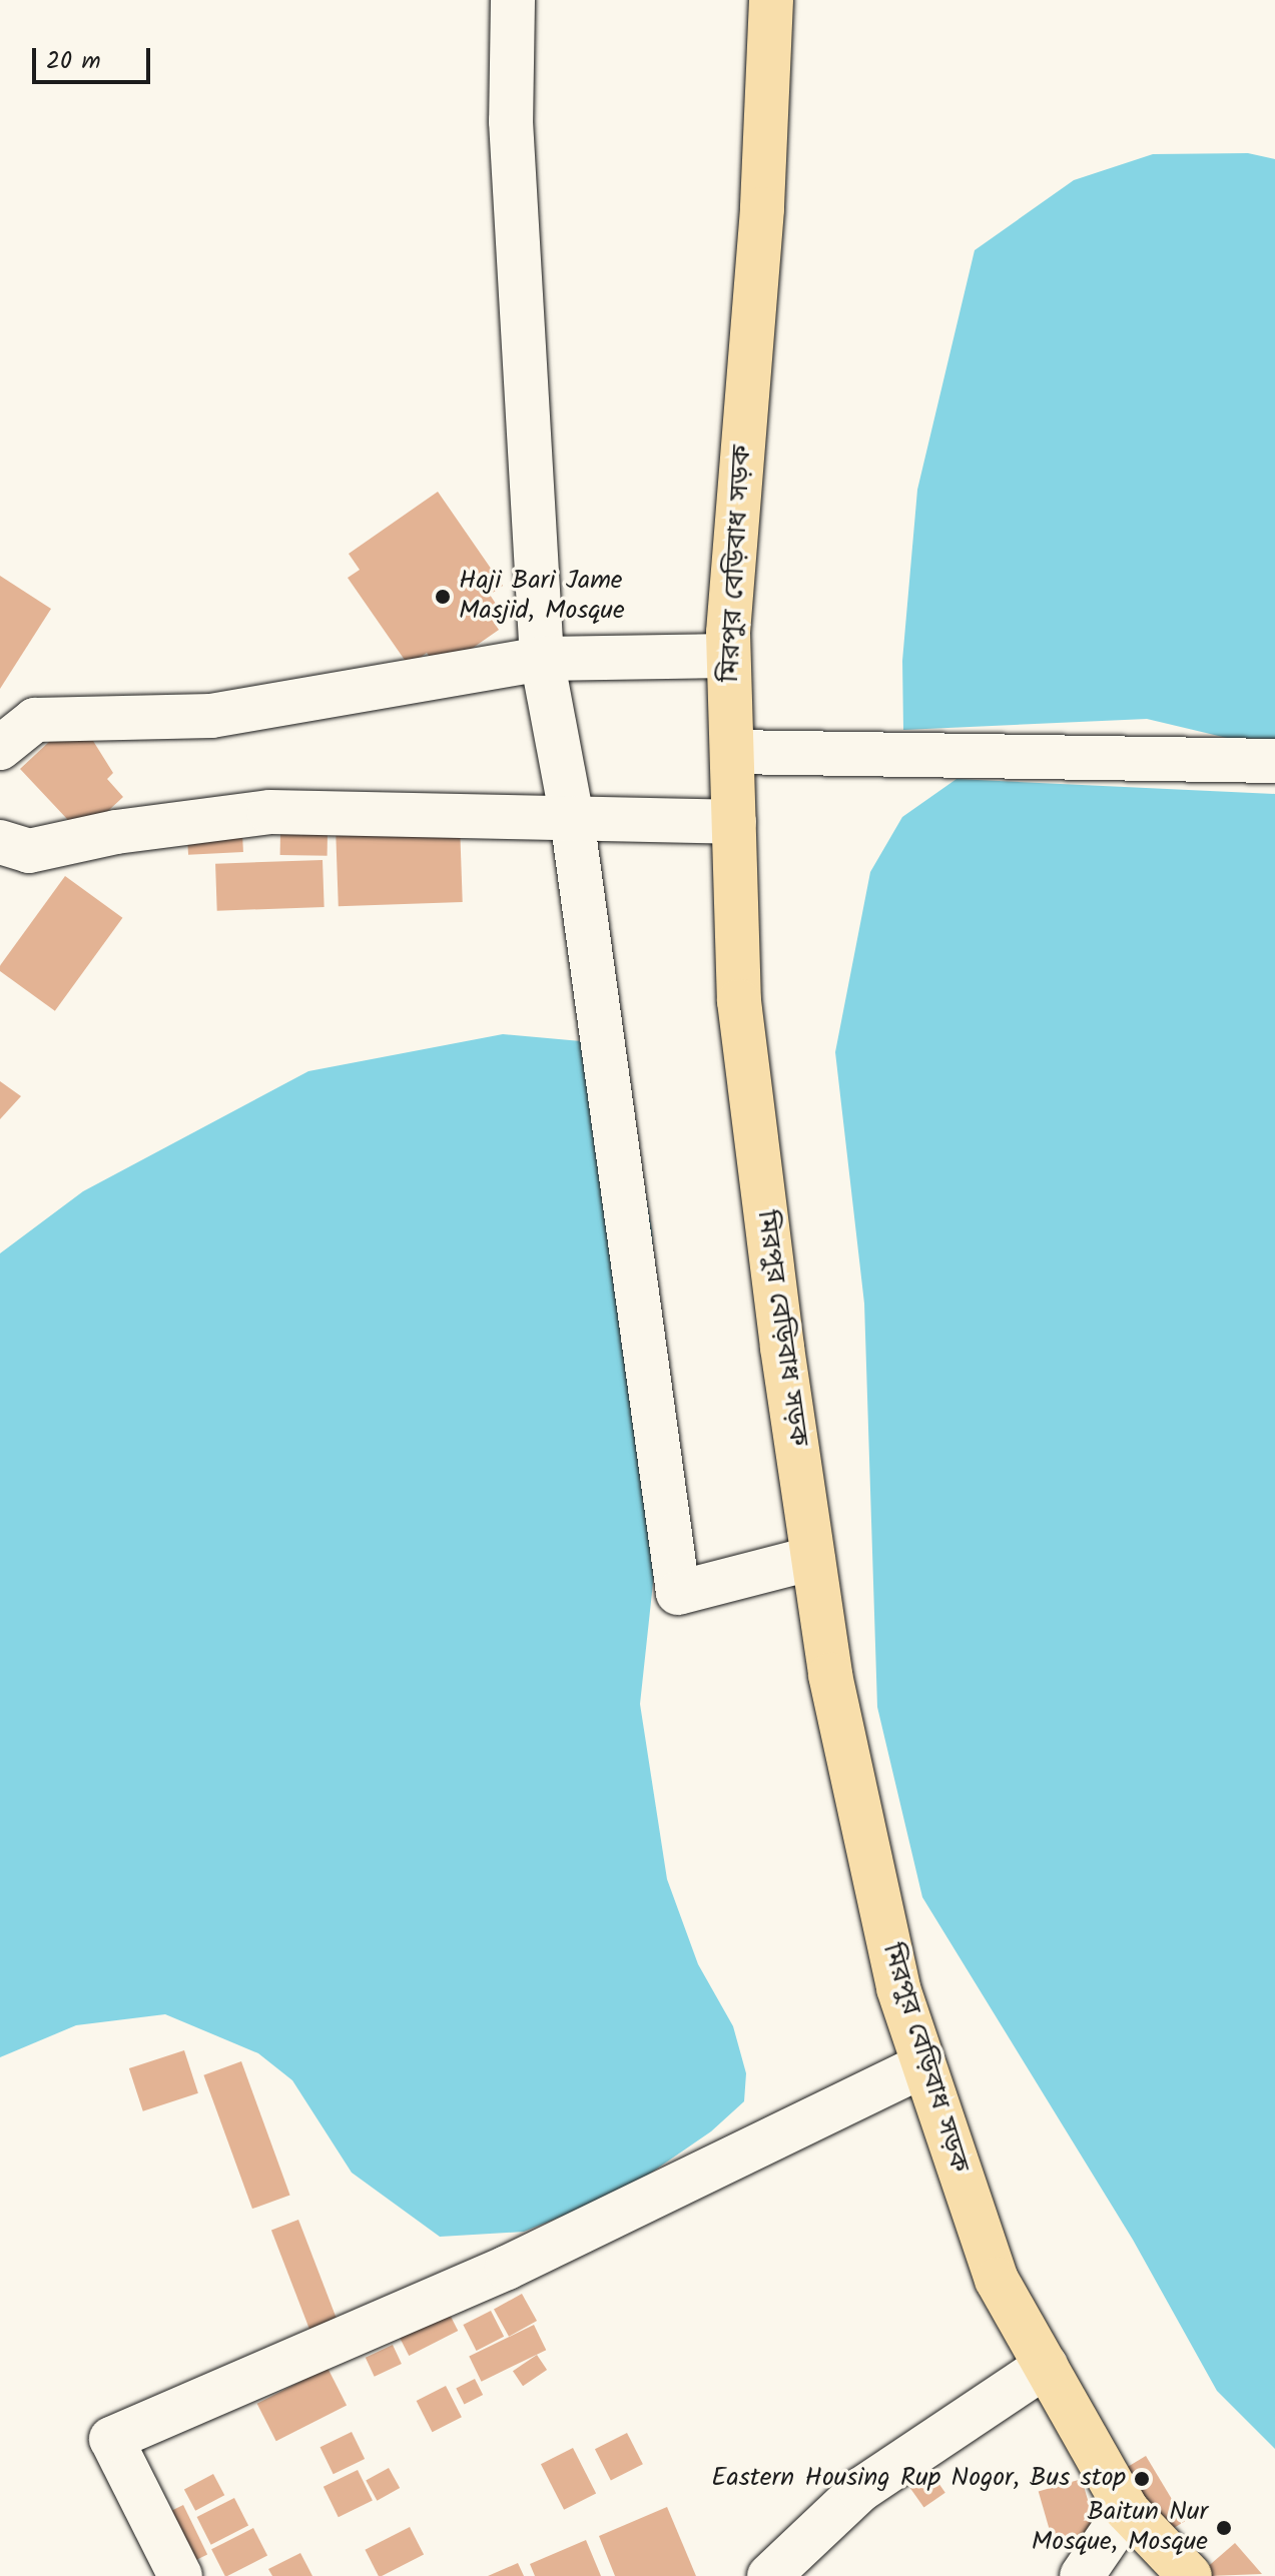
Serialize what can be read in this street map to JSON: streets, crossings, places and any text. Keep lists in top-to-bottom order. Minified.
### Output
{"streets":{"highway":["মিরপুর বেড়িবাধ সড়ক"]},"places":["Haji Bari Jame Masjid, Mosque","Eastern Housing Rup Nogor, Bus stop","Baitun Nur Mosque, Mosque"],"scale_bar":"20 m"}
